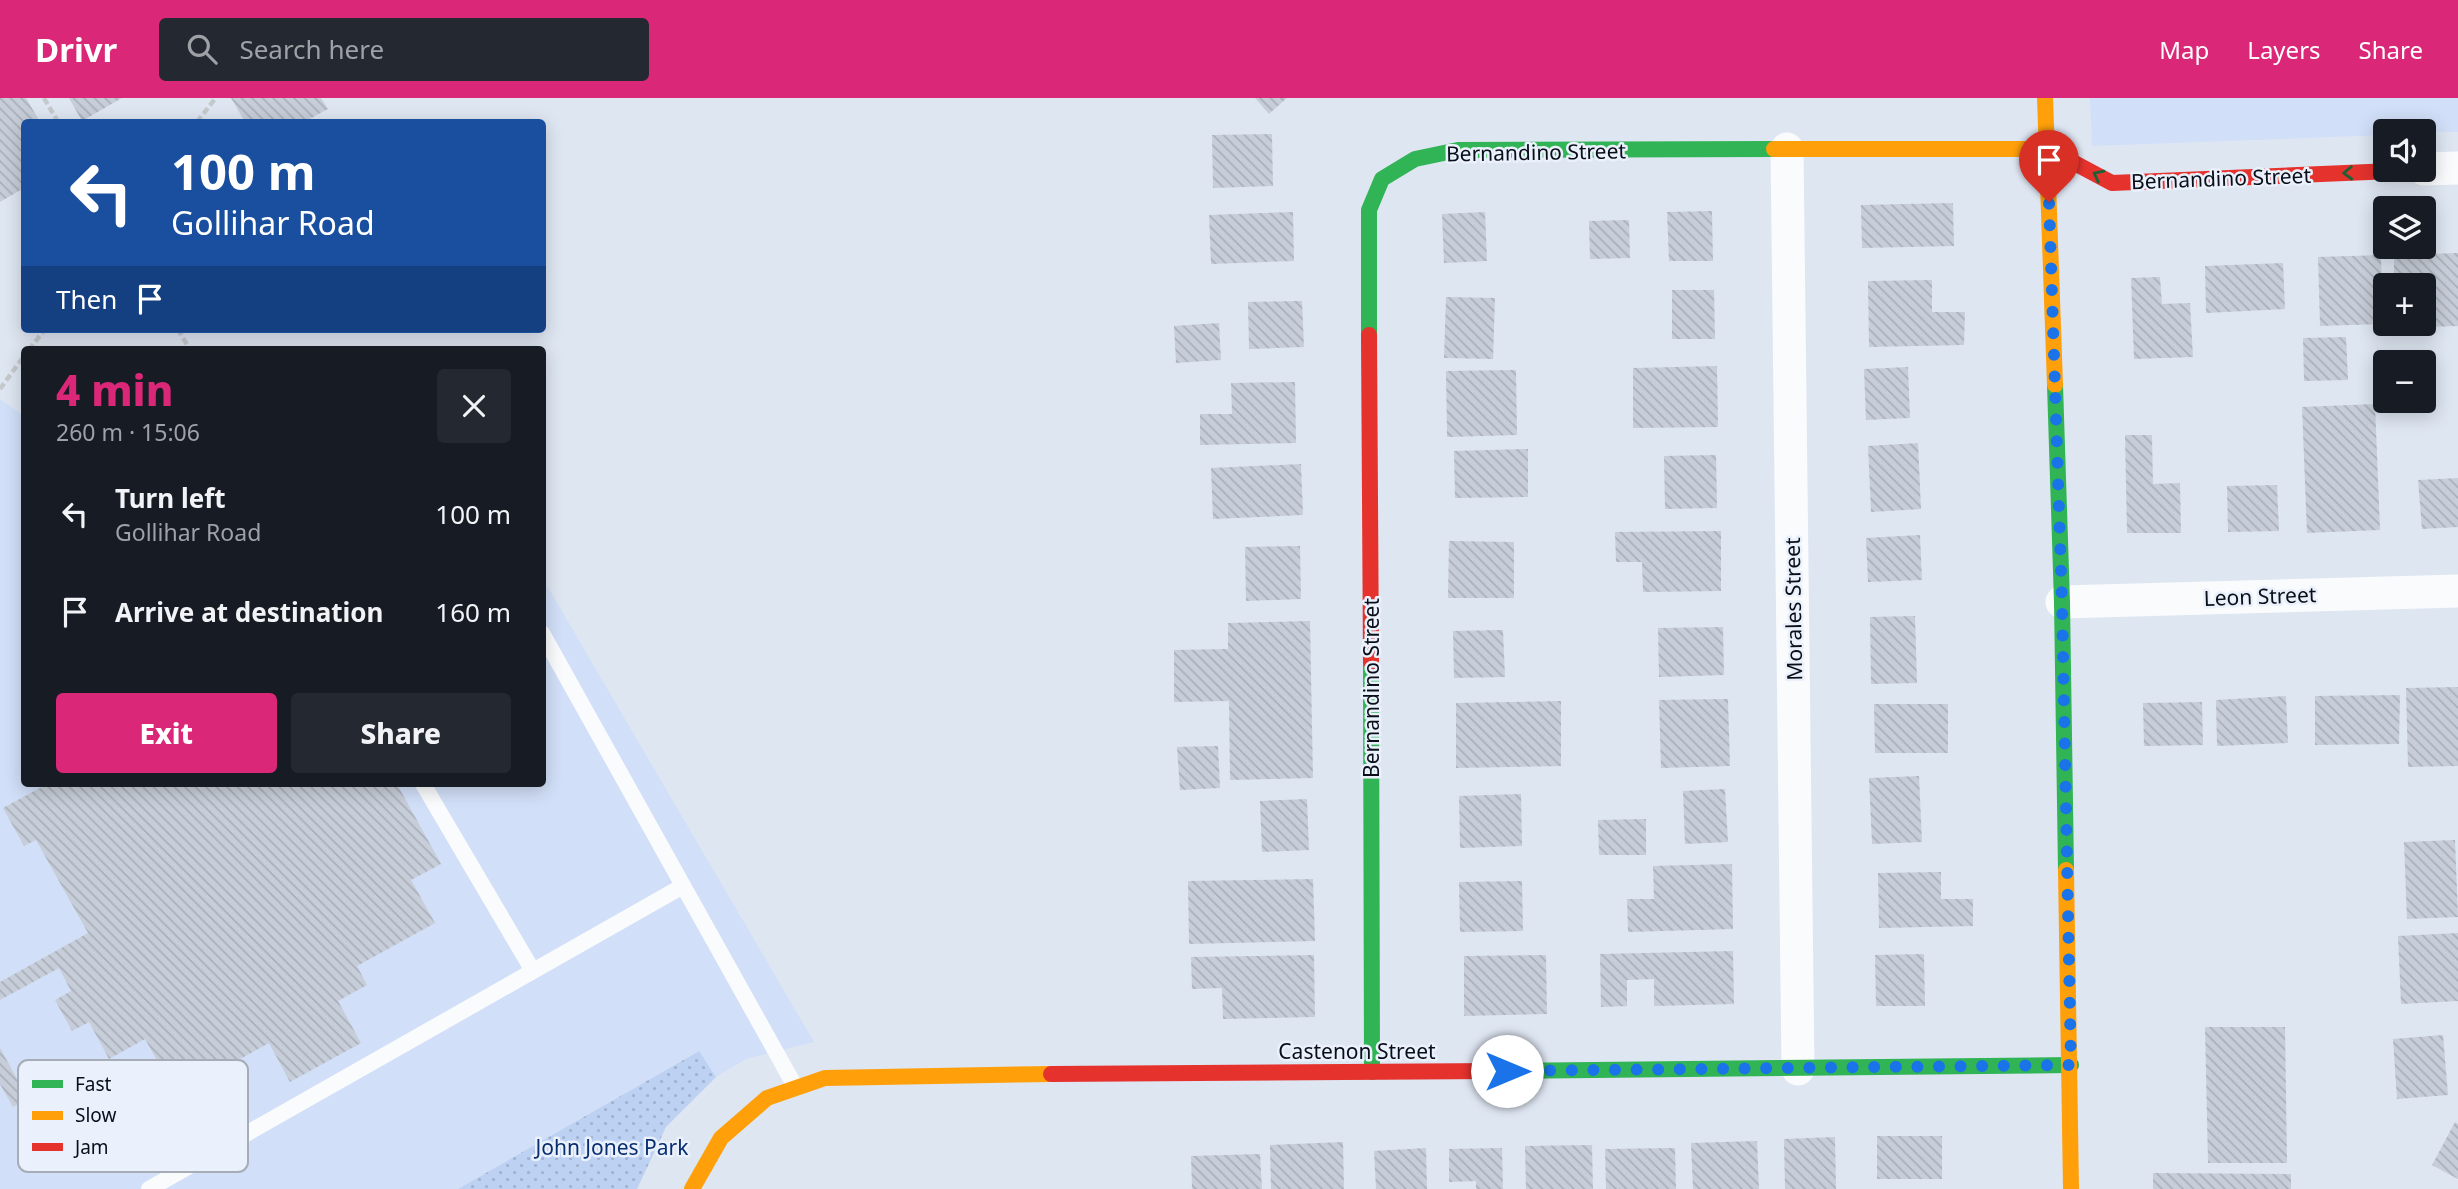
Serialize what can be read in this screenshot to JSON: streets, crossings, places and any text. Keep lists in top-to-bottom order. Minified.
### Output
{"streets":{"street":["Bernandino Street","Leon Street","Morales Street","Castenon Street"]},"crossings":[["Bernandino Street","Morales Street"],["Bernandino Street","Castenon Street"],["Morales Street","Castenon Street"]],"parks":["John Jones Park"],"legend":["Fast","Slow","Jam"],"page":{"header":"Drivr","search":"Search here","nav":["Map","Layers","Share"],"map_buttons":["+","−"],"turn":["100 m","Gollihar Road"],"then":"Then","heading":["4 min","260 m · 15:06"],"list":[{"name":"Turn left","note":"Gollihar Road","value":"100 m"},{"name":"Arrive at destination","value":"160 m"}],"buttons":["Exit","Share"]}}
